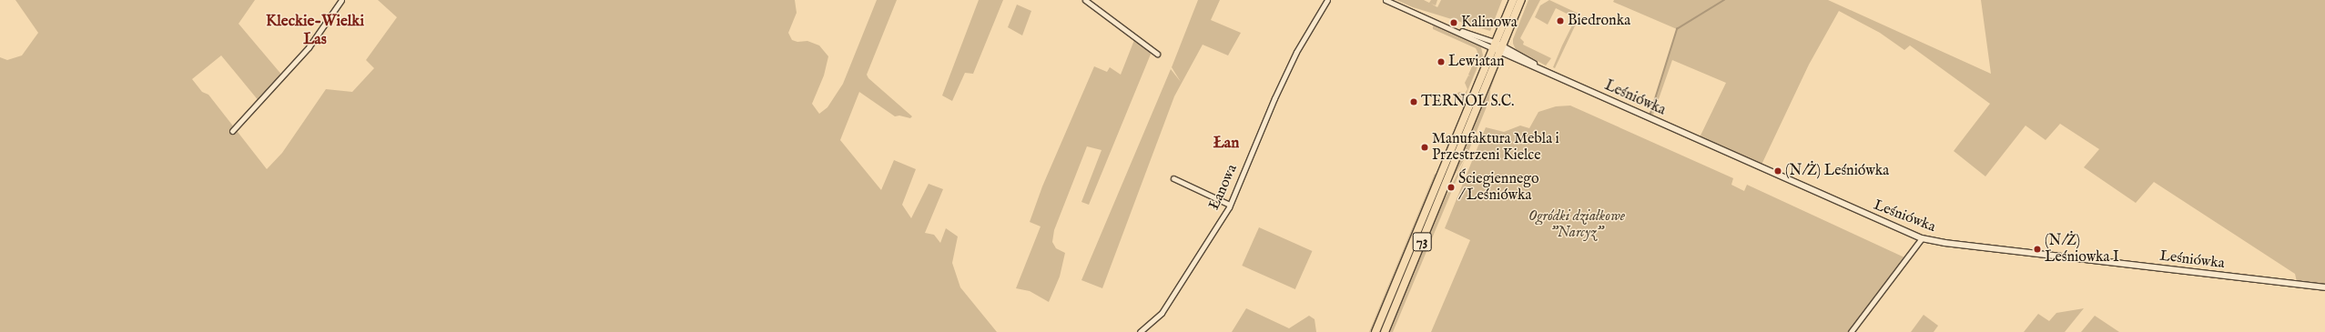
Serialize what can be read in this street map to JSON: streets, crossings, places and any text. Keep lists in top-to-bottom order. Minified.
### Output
{"streets":{"main road":["73"],"street":["Leśniówka","Łanowa"]},"crossings":[["Leśniówka","73"]],"districts":["Kleckie-Wielki Las","Łan"],"parks":["Ogródki działkowe \"Narcyz\""],"places":["Biedronka","Kalinowa","Lewiatan","TERNOL S.C.","Manufaktura Mebla i Przestrzeni Kielce","(N/Ż) Leśniówka","Ściegiennego / Leśniówka","(N/Ż) Leśniowka I"]}
